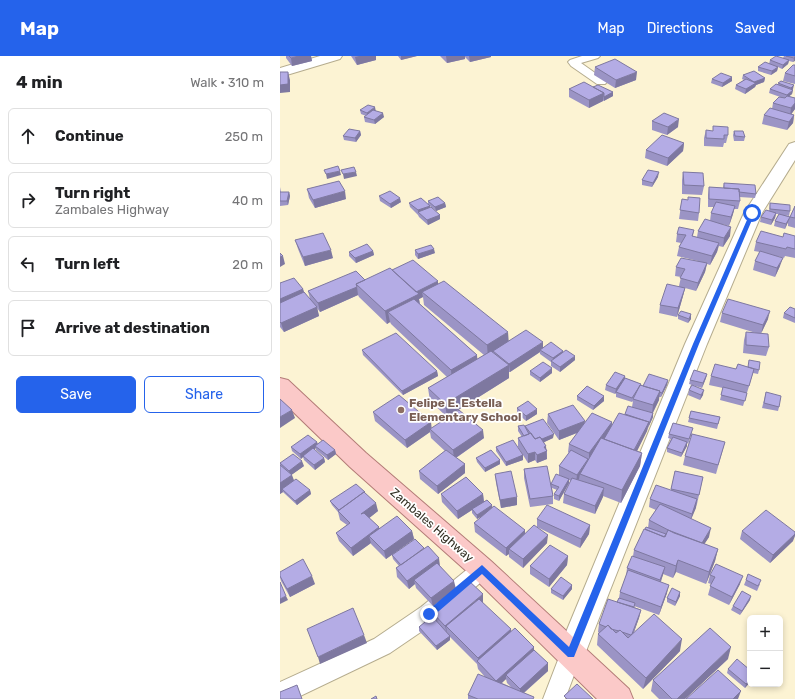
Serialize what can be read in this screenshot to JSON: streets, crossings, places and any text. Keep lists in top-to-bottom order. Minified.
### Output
{"streets":{"main road":["Zambales Highway"]},"places":["Felipe E. Estella Elementary School"],"page":{"header":"Map","nav":["Map","Directions","Saved"],"heading":["4 min","Walk · 310 m"],"list":[["Continue","250 m"],["Turn right","Zambales Highway","40 m"],["Turn left","20 m"],"Arrive at destination"],"buttons":["Save","Share"],"map_buttons":["+","−"]}}
